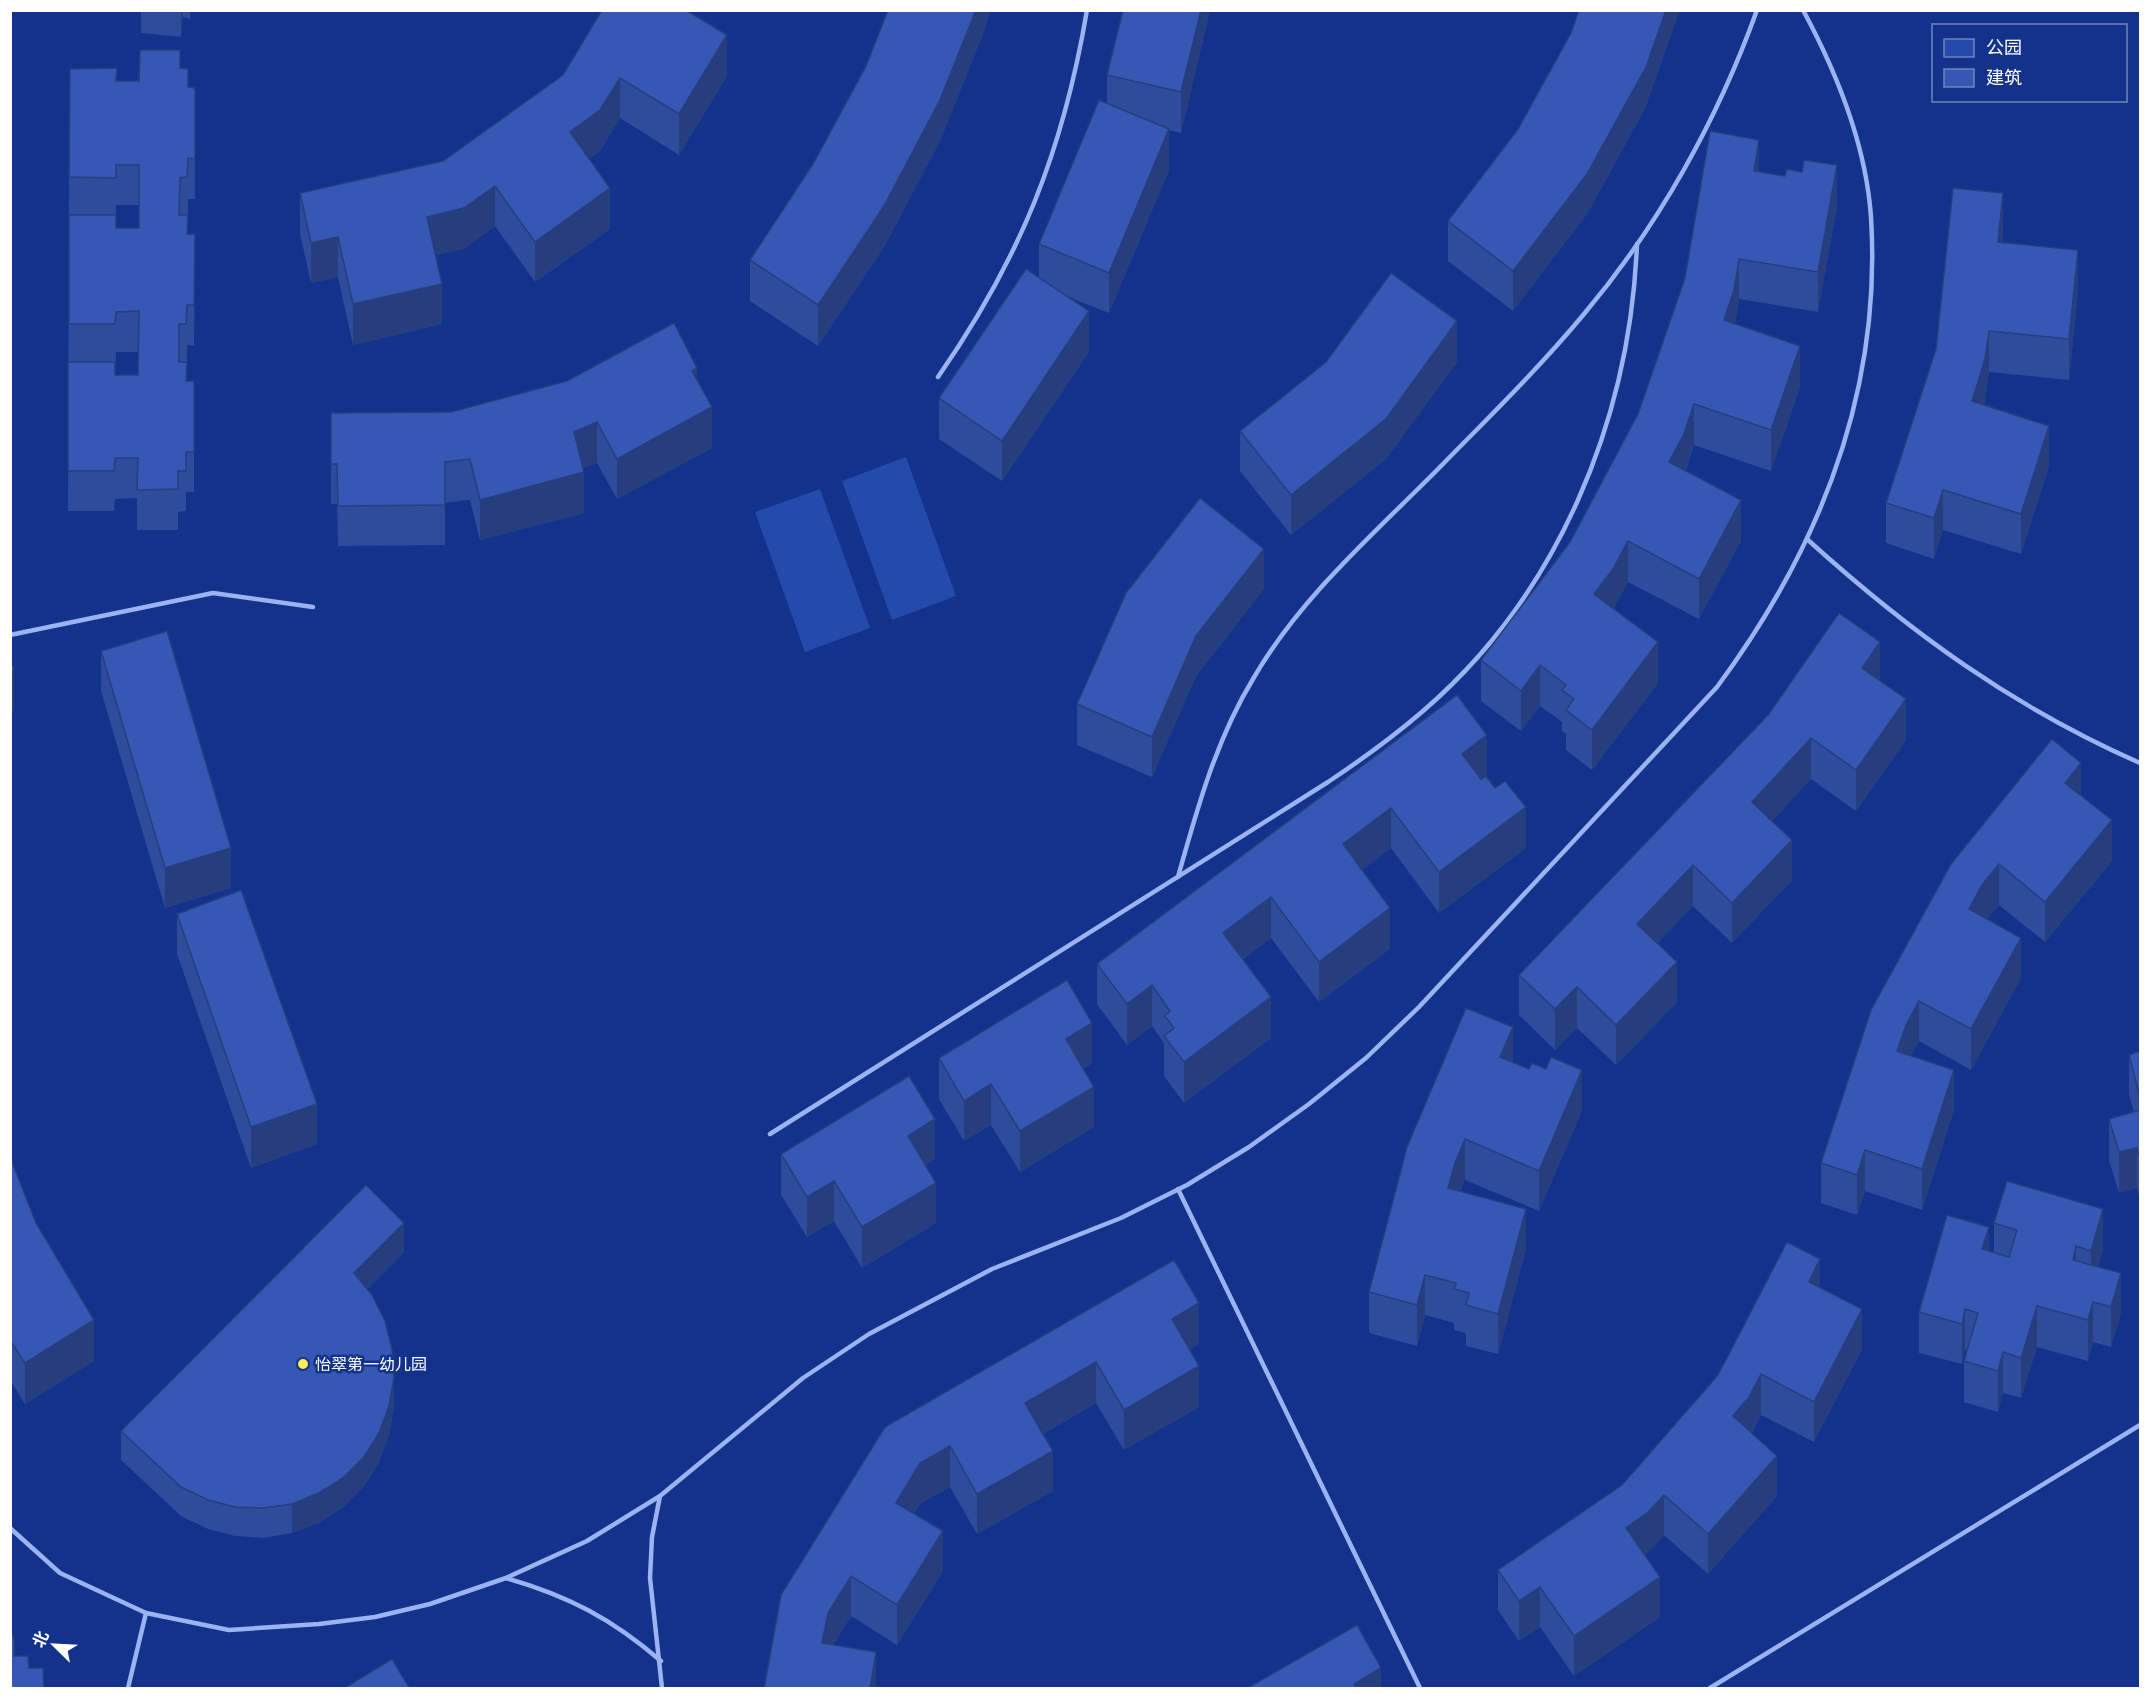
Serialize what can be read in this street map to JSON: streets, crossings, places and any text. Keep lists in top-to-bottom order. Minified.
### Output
{"places":["怡翠第一幼儿园"],"legend":["公园","建筑"],"north":"top left"}
